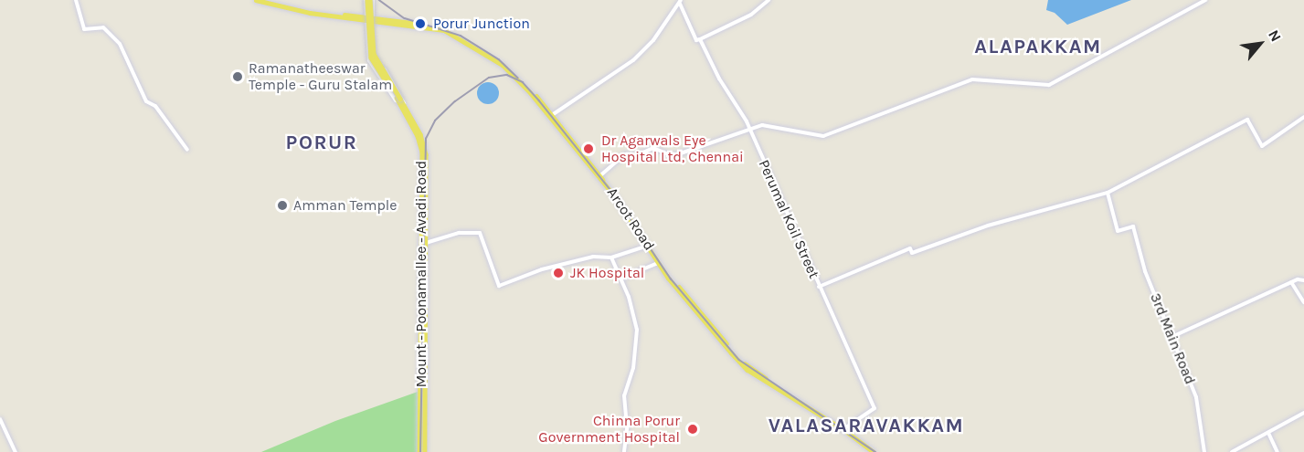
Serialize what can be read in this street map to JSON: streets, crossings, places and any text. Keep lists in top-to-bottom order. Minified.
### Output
{"streets":{"main road":["Arcot Road","Mount - Poonamallee - Avadi Road"],"street":["Perumal Koil Street","3rd Main Road"]},"crossings":[["Arcot Road","Perumal Koil Street"]],"districts":["ALAPAKKAM","PORUR","VALASARAVAKKAM"],"places":["Porur Junction","Ramanatheeswar Temple - Guru Stalam","Dr Agarwals Eye Hospital Ltd, Chennai","Amman Temple","JK Hospital","Chinna Porur Government Hospital"],"north":"top right"}
